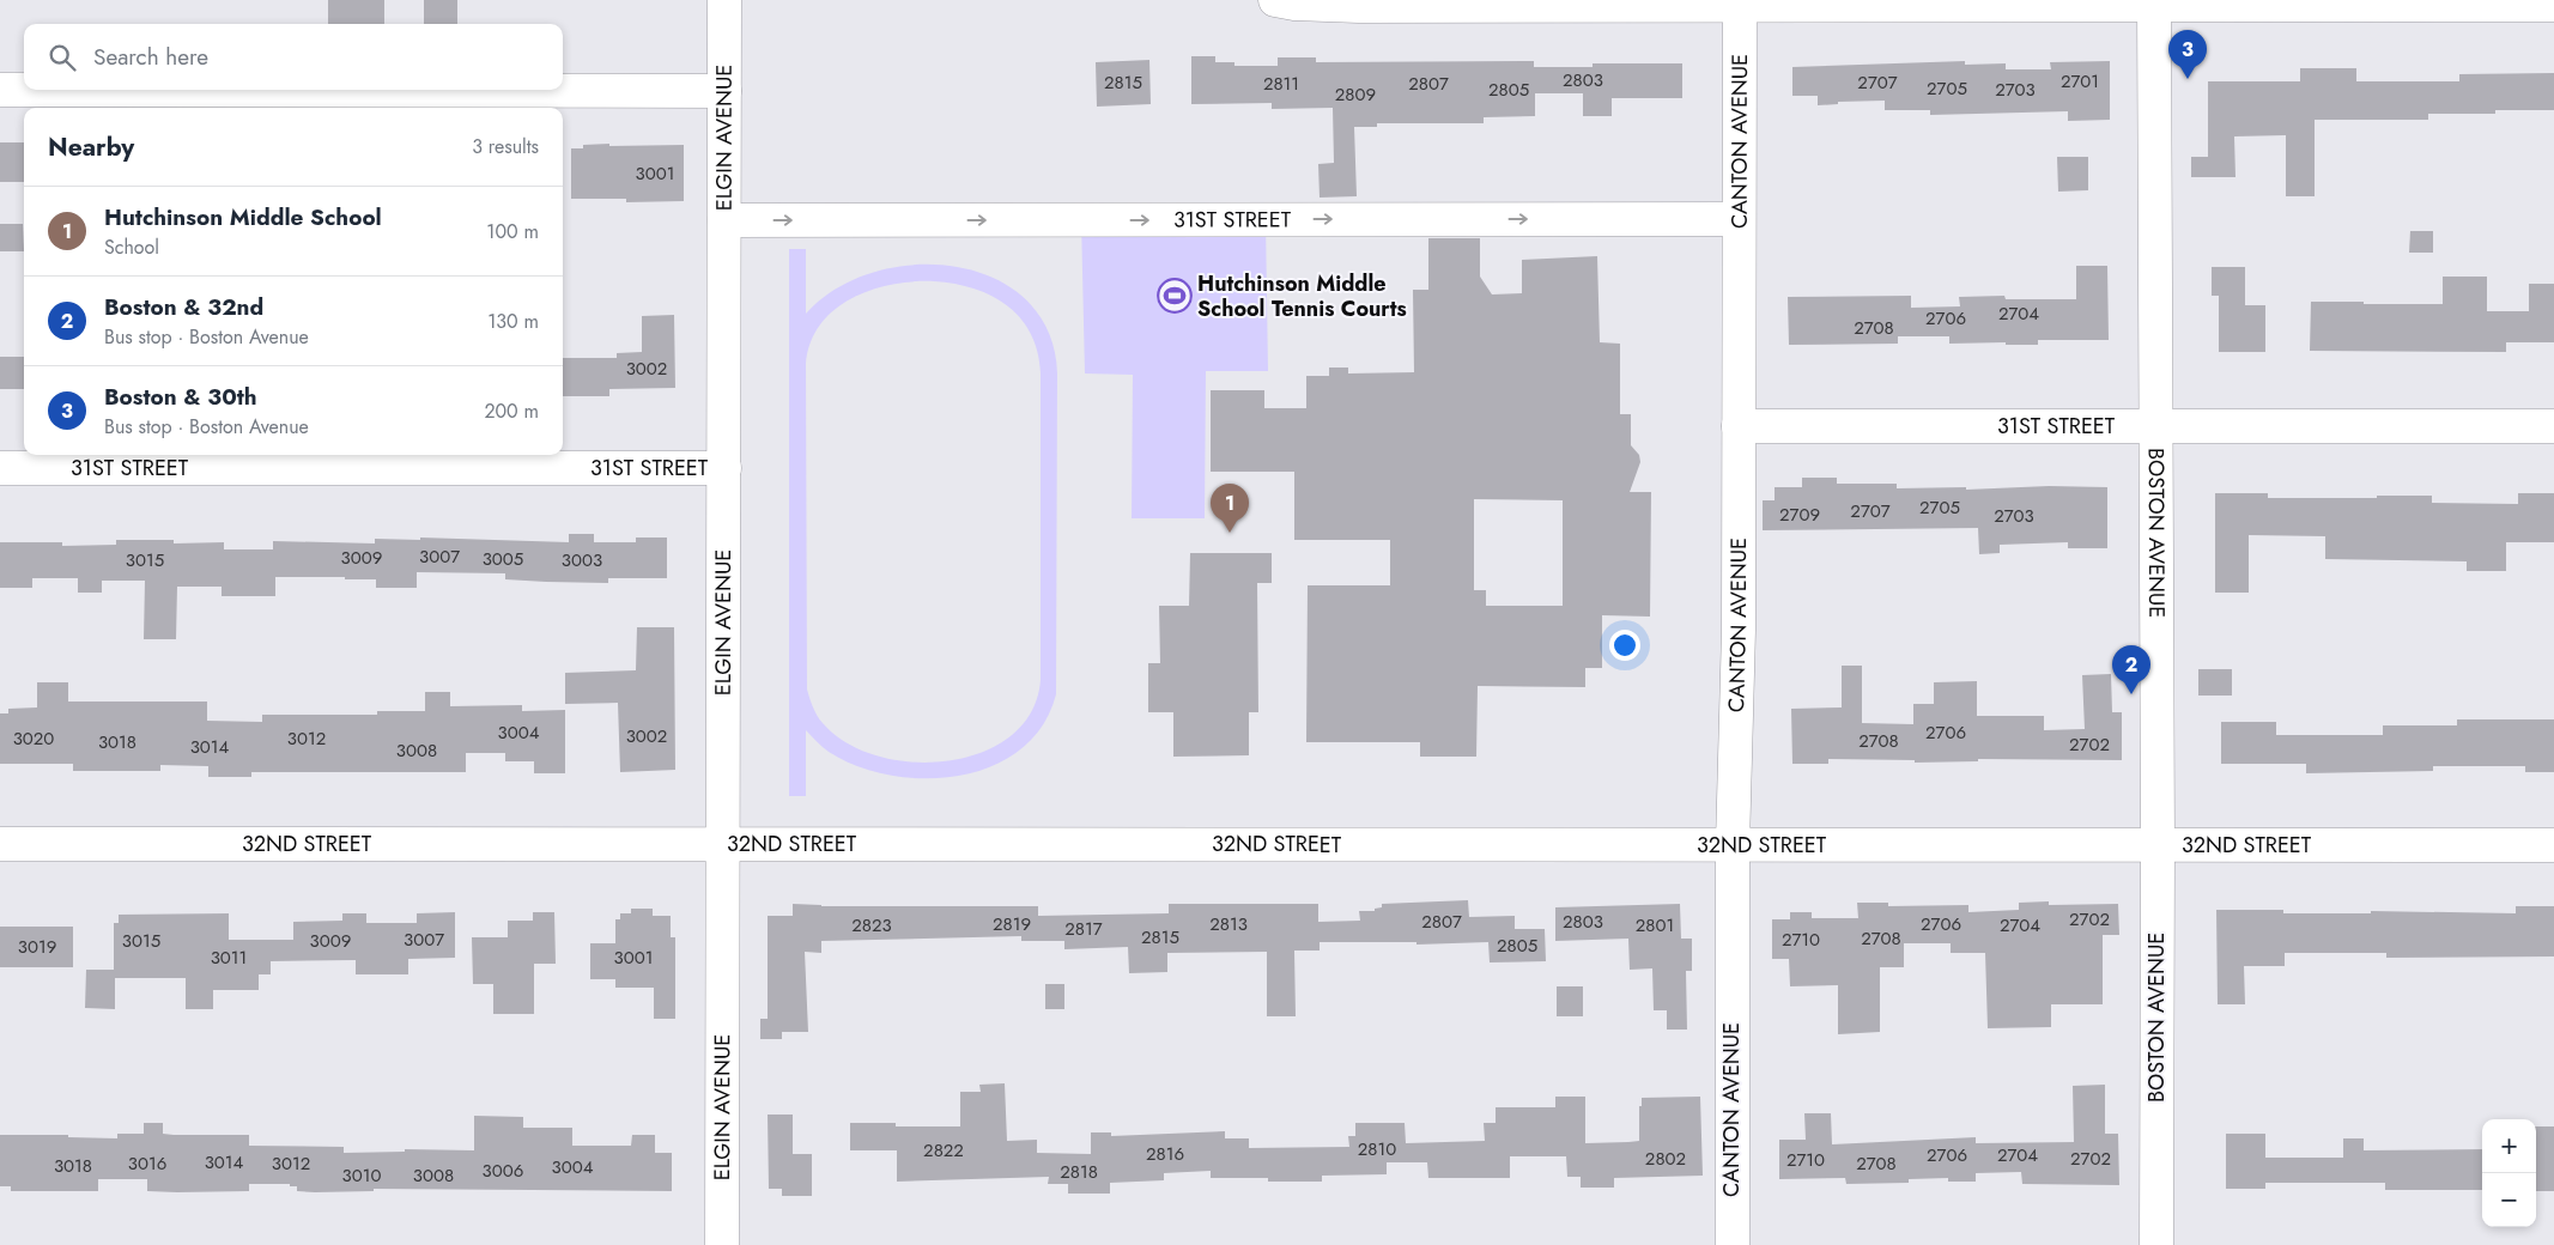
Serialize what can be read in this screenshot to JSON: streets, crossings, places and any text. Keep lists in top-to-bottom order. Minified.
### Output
{"streets":{"street":["ELGIN AVENUE","CANTON AVENUE","31ST STREET","BOSTON AVENUE","32ND STREET"]},"crossings":[["ELGIN AVENUE","31ST STREET"],["ELGIN AVENUE","32ND STREET"],["CANTON AVENUE","31ST STREET"],["CANTON AVENUE","32ND STREET"],["31ST STREET","BOSTON AVENUE"],["BOSTON AVENUE","32ND STREET"]],"places":{"sports":["Hutchinson Middle School Tennis Courts"]},"house_numbers":["2803","2701","2815","2707","2811","2807","2705","2805","2703","2809","3001","2704","2706","2708","3002","2705","2707","2709","2703","3007","3009","3005","3015","3003","3004","2706","3002","3020","3012","2708","3018","2702","3014","3008","2702","2807","2803","2819","2813","2706","2823","2801","2704","2817","2815","2708","3007","2710","3015","3009","2805","3019","3011","3001","2810","2822","2816","2706","2704","2802","2702","2710","3014","3016","3012","2708","3018","3004","3006","2818","3010","3008"],"page":{"search":"Search here","pins":["3","1","2"],"heading":["Nearby","3 results"],"list":[{"mark":"1","name":"Hutchinson Middle School","note":"School","value":"100 m"},{"mark":"2","name":"Boston & 32nd","note":"Bus stop · Boston Avenue","value":"130 m"},{"mark":"3","name":"Boston & 30th","note":"Bus stop · Boston Avenue","value":"200 m"}],"map_buttons":["+","−"]}}
